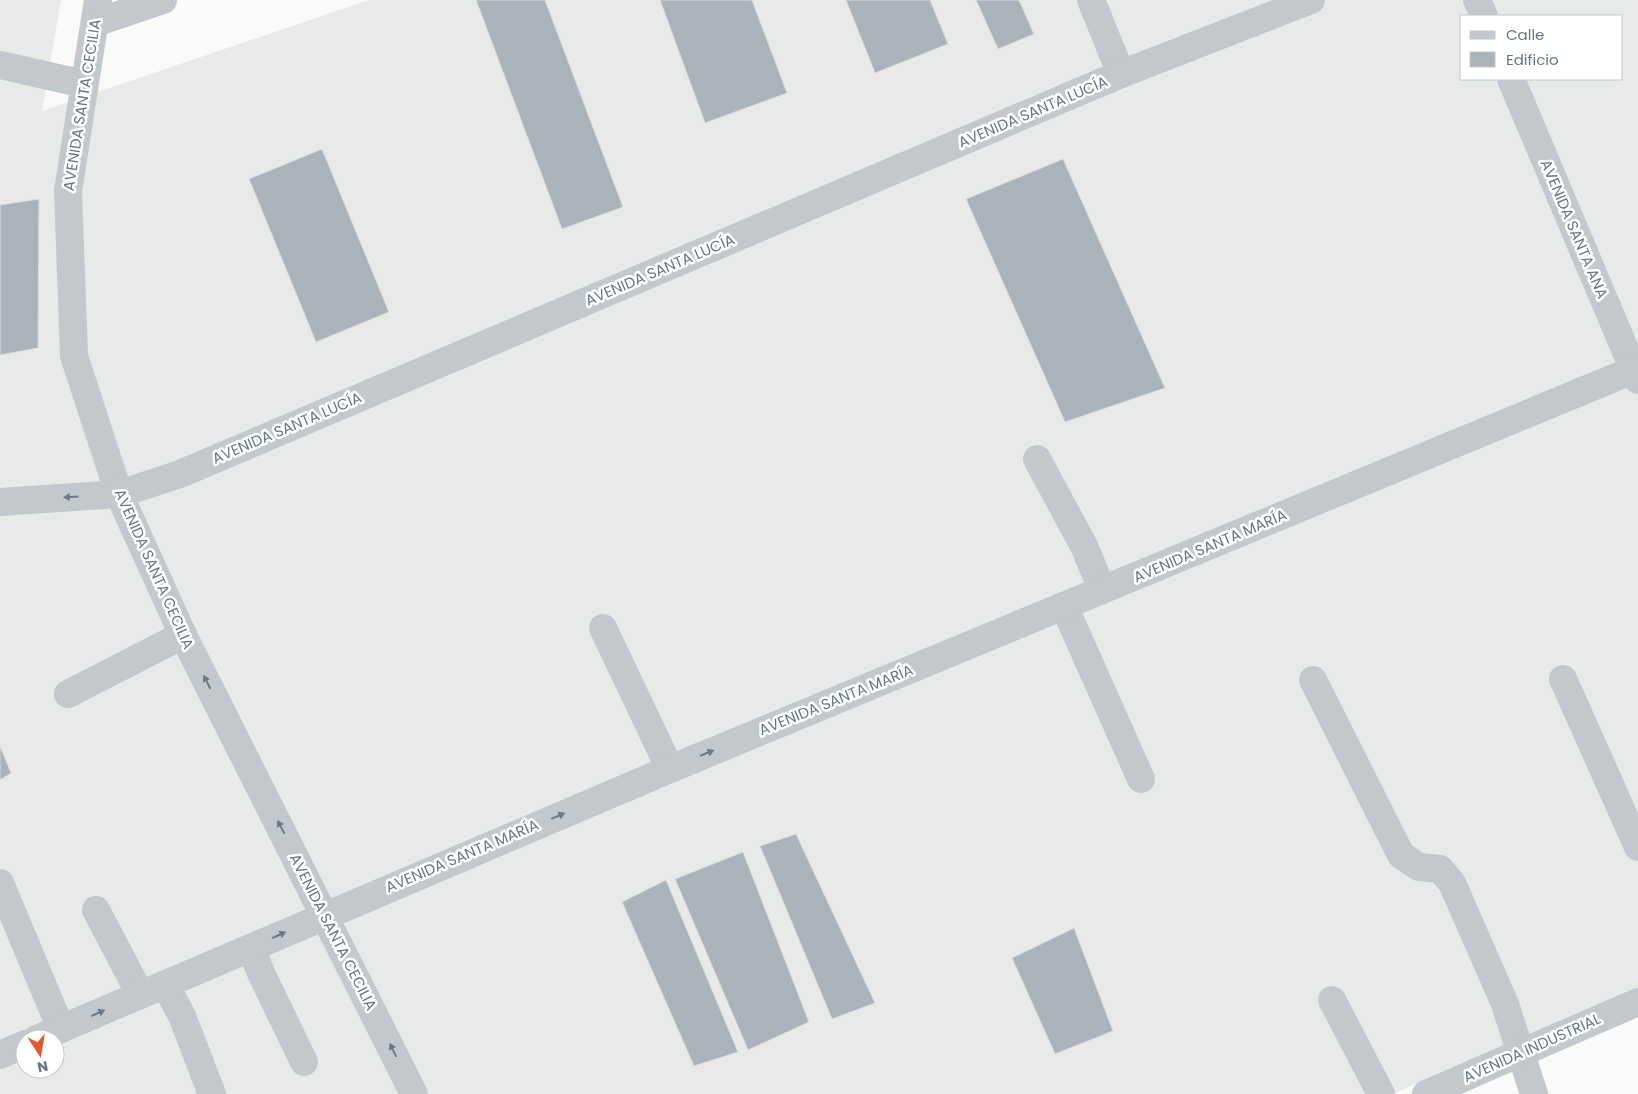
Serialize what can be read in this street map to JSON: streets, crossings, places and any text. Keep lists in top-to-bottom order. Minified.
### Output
{"streets":{"street":["AVENIDA SANTA CECILIA","AVENIDA SANTA LUCÍA","AVENIDA SANTA ANA","AVENIDA SANTA MARÍA","AVENIDA INDUSTRIAL"]},"crossings":[["AVENIDA SANTA CECILIA","AVENIDA SANTA LUCÍA"],["AVENIDA SANTA CECILIA","AVENIDA SANTA MARÍA"],["AVENIDA SANTA ANA","AVENIDA SANTA MARÍA"]],"one_way":["AVENIDA SANTA MARÍA"],"legend":["Calle","Edificio"],"north":"bottom"}
